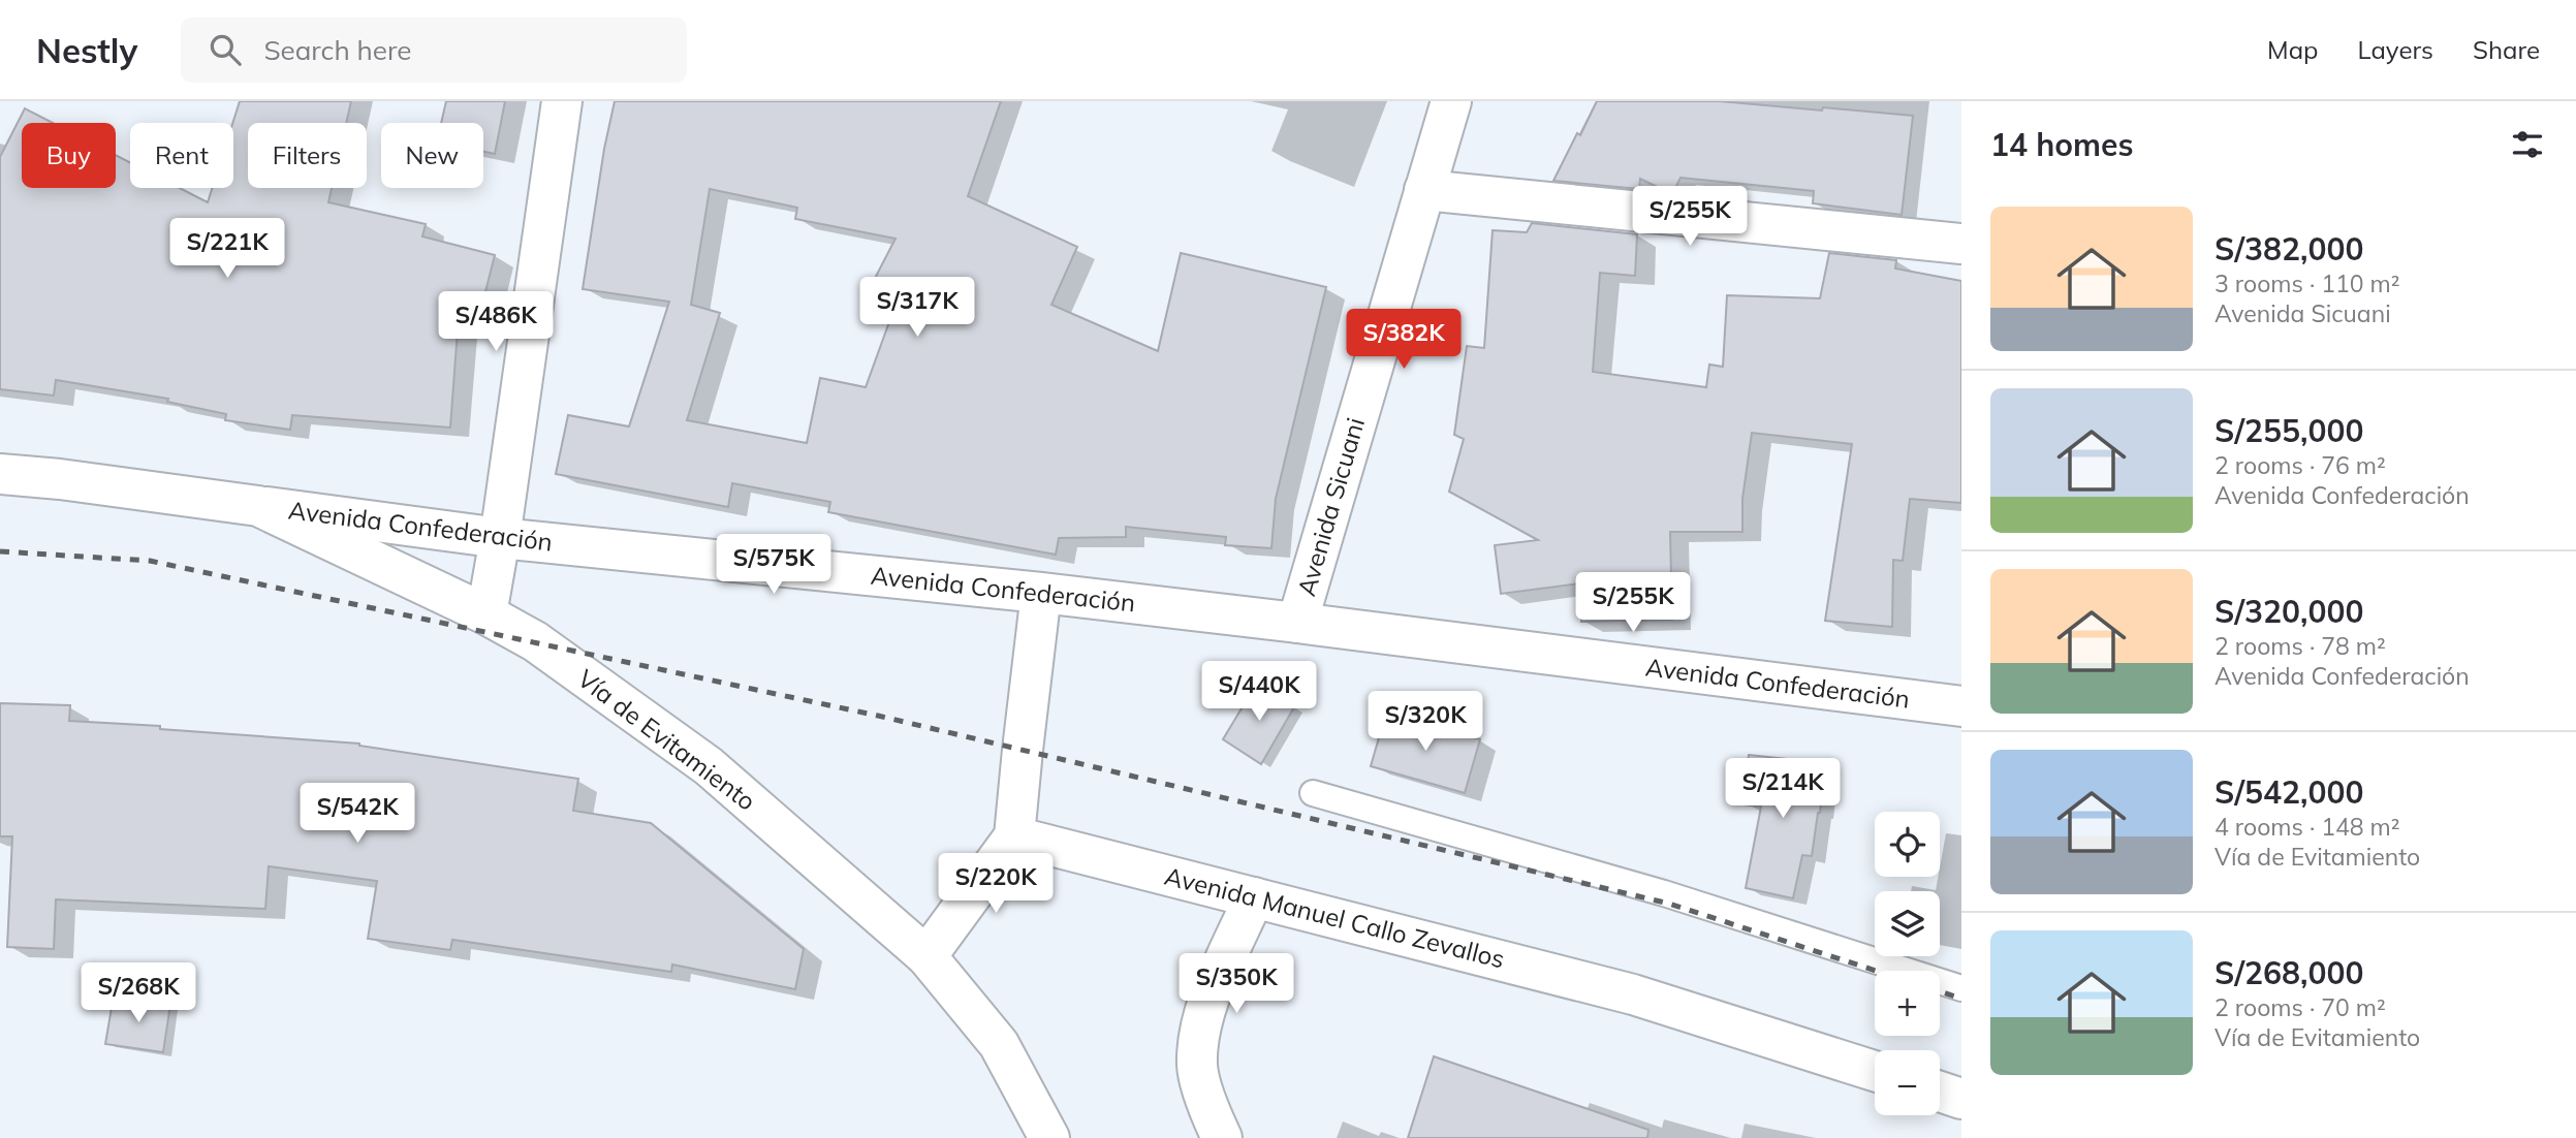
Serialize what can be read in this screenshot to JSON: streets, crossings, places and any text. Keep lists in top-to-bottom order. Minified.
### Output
{"streets":{"main road":["Avenida Sicuani","Avenida Confederación","Vía de Evitamiento","Avenida Manuel Callo Zevallos"]},"crossings":[["Avenida Sicuani","Avenida Confederación"],["Avenida Confederación","Vía de Evitamiento"]],"page":{"header":"Nestly","search":"Search here","nav":["Map","Layers","Share"],"heading":"14 homes","chip":["Buy","Rent","Filters","New"],"price":["S/255K","S/221K","S/317K","S/486K","S/382K","S/575K","S/255K","S/440K","S/320K","S/214K","S/542K","S/220K","S/350K","S/268K"],"list":[{"name":"S/382,000","note":"3 rooms · 110 m² · Avenida Sicuani"},{"name":"S/255,000","note":"2 rooms · 76 m² · Avenida Confederación"},{"name":"S/320,000","note":"2 rooms · 78 m² · Avenida Confederación"},{"name":"S/542,000","note":"4 rooms · 148 m² · Vía de Evitamiento"},{"name":"S/268,000","note":"2 rooms · 70 m² · Vía de Evitamiento"}],"map_buttons":["+","−"]}}
